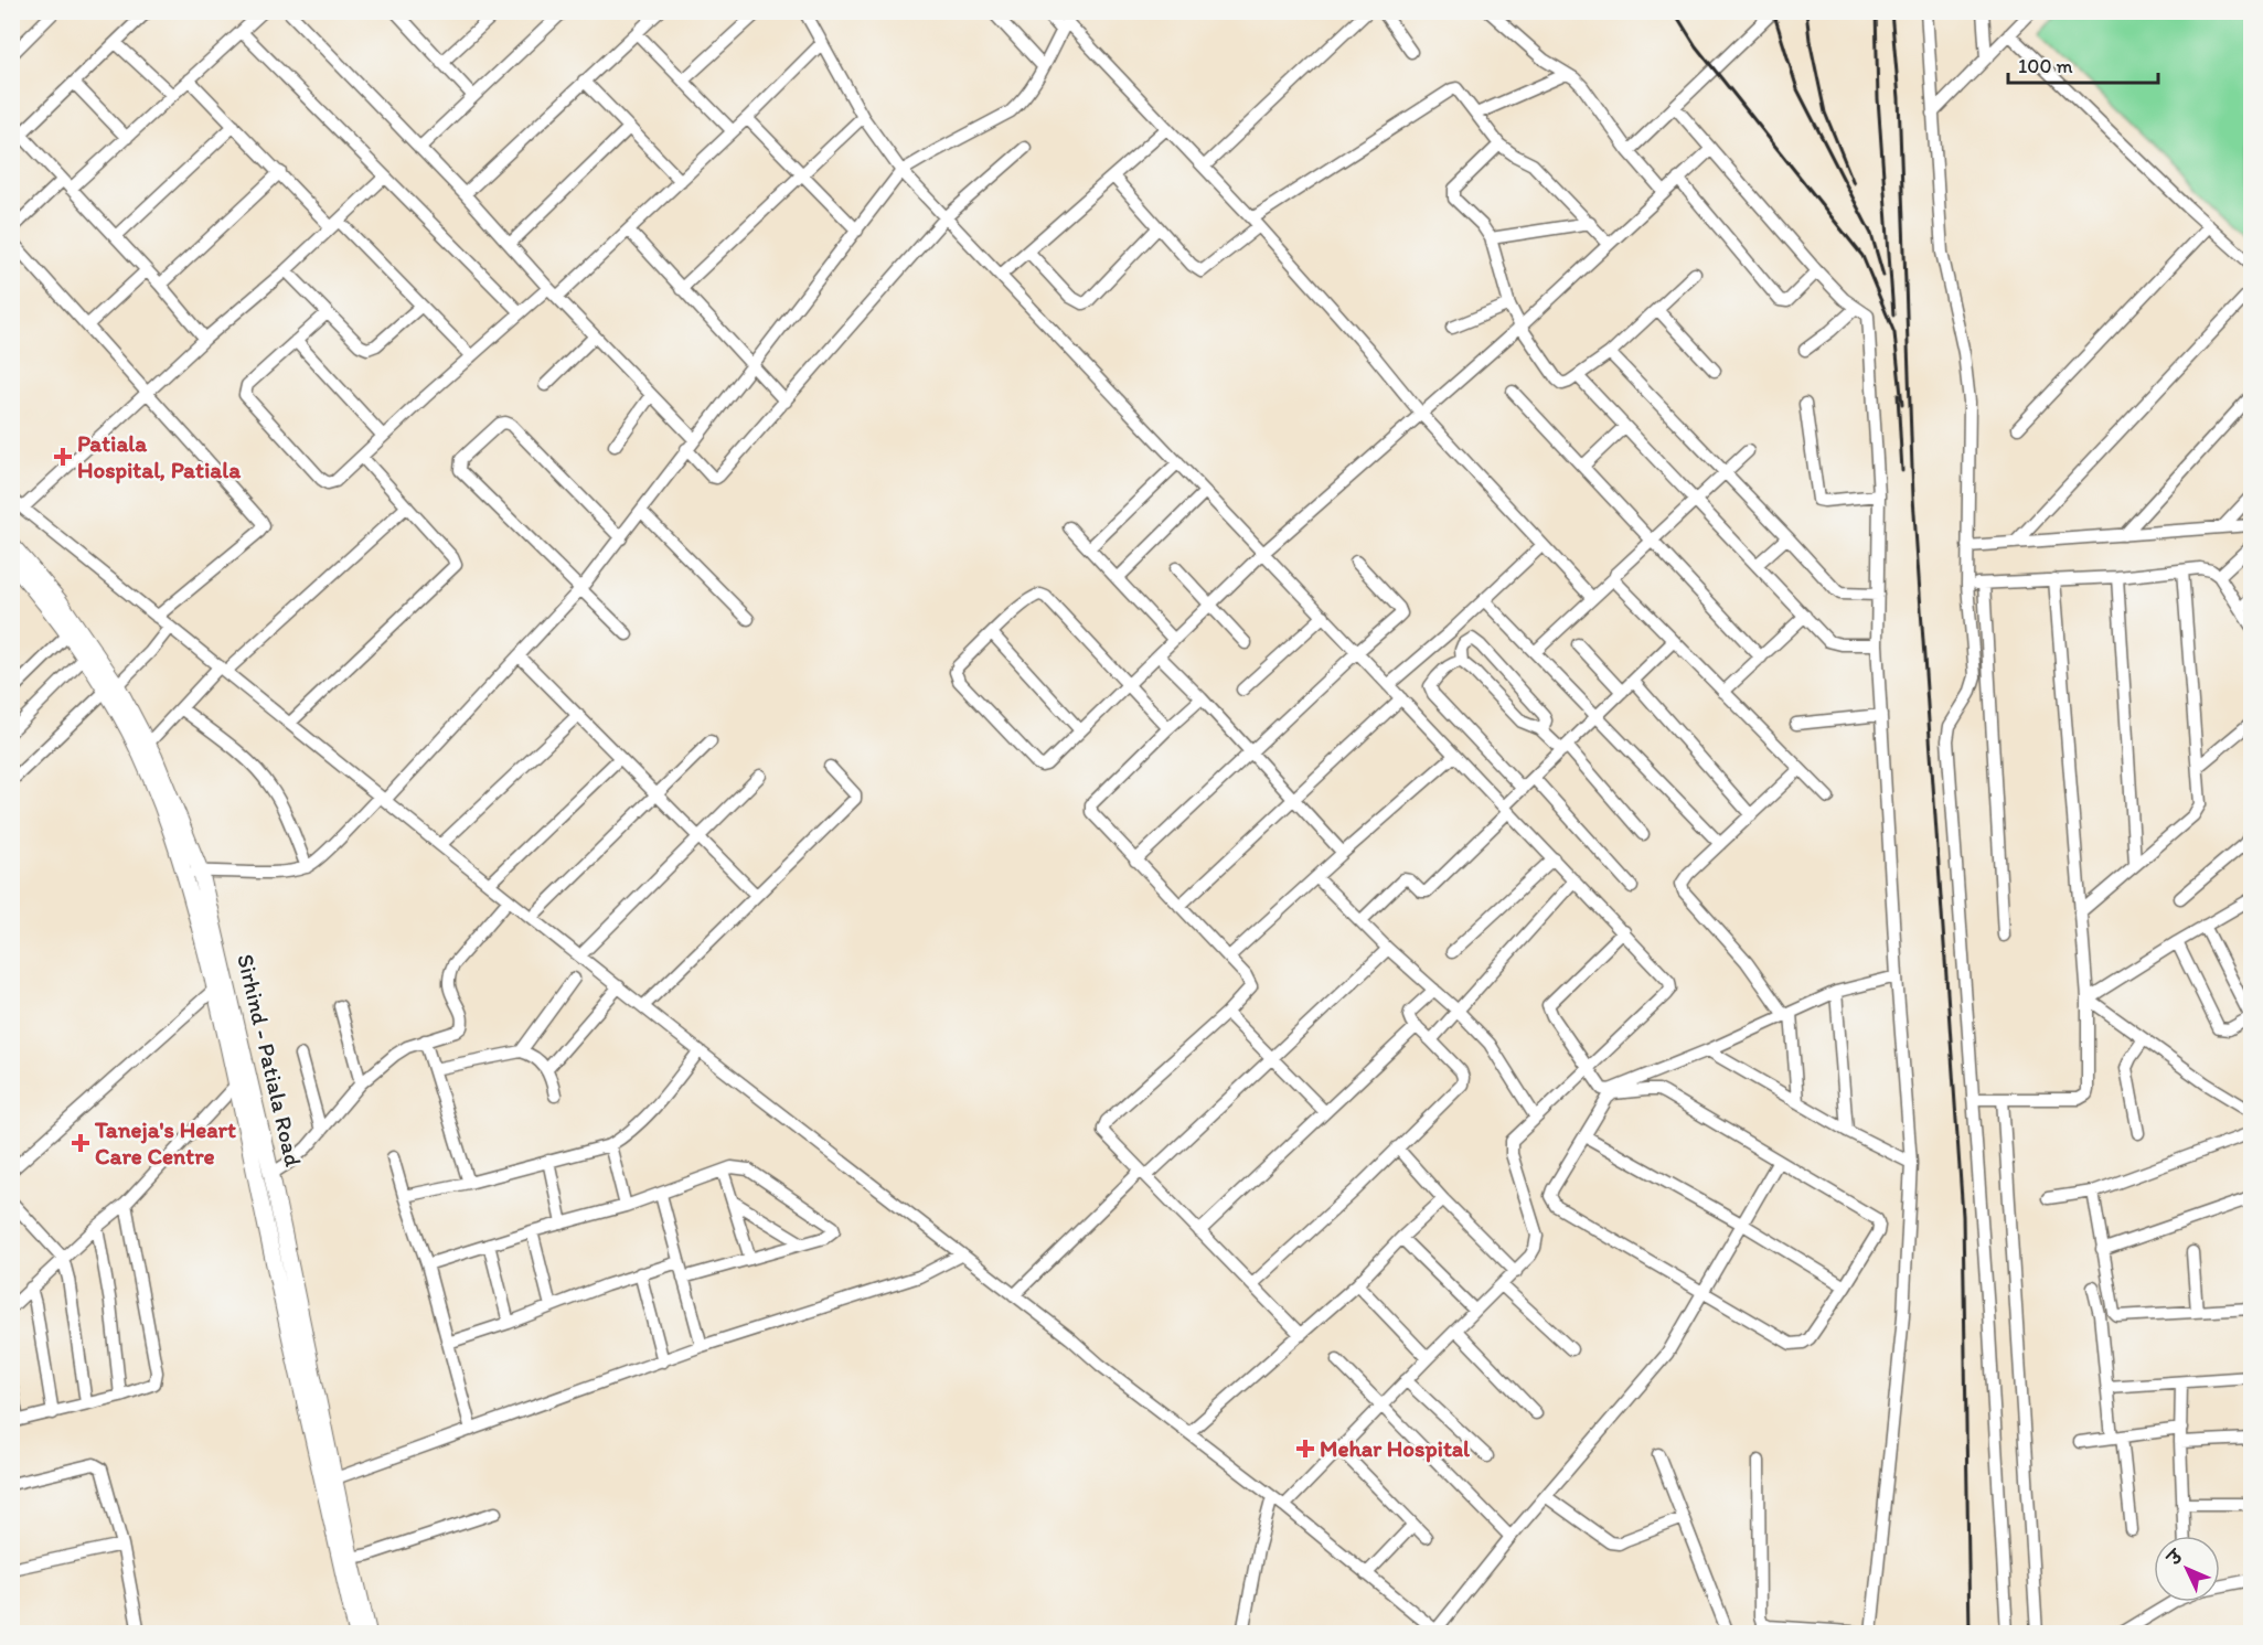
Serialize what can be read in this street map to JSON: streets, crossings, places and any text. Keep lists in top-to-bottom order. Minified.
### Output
{"streets":{"main road":["Sirhind - Patiala Road"]},"places":{"health":["Patiala Hospital, Patiala","Taneja's Heart Care Centre","Mehar Hospital"]},"scale_bar":"100 m","north":"top left"}
